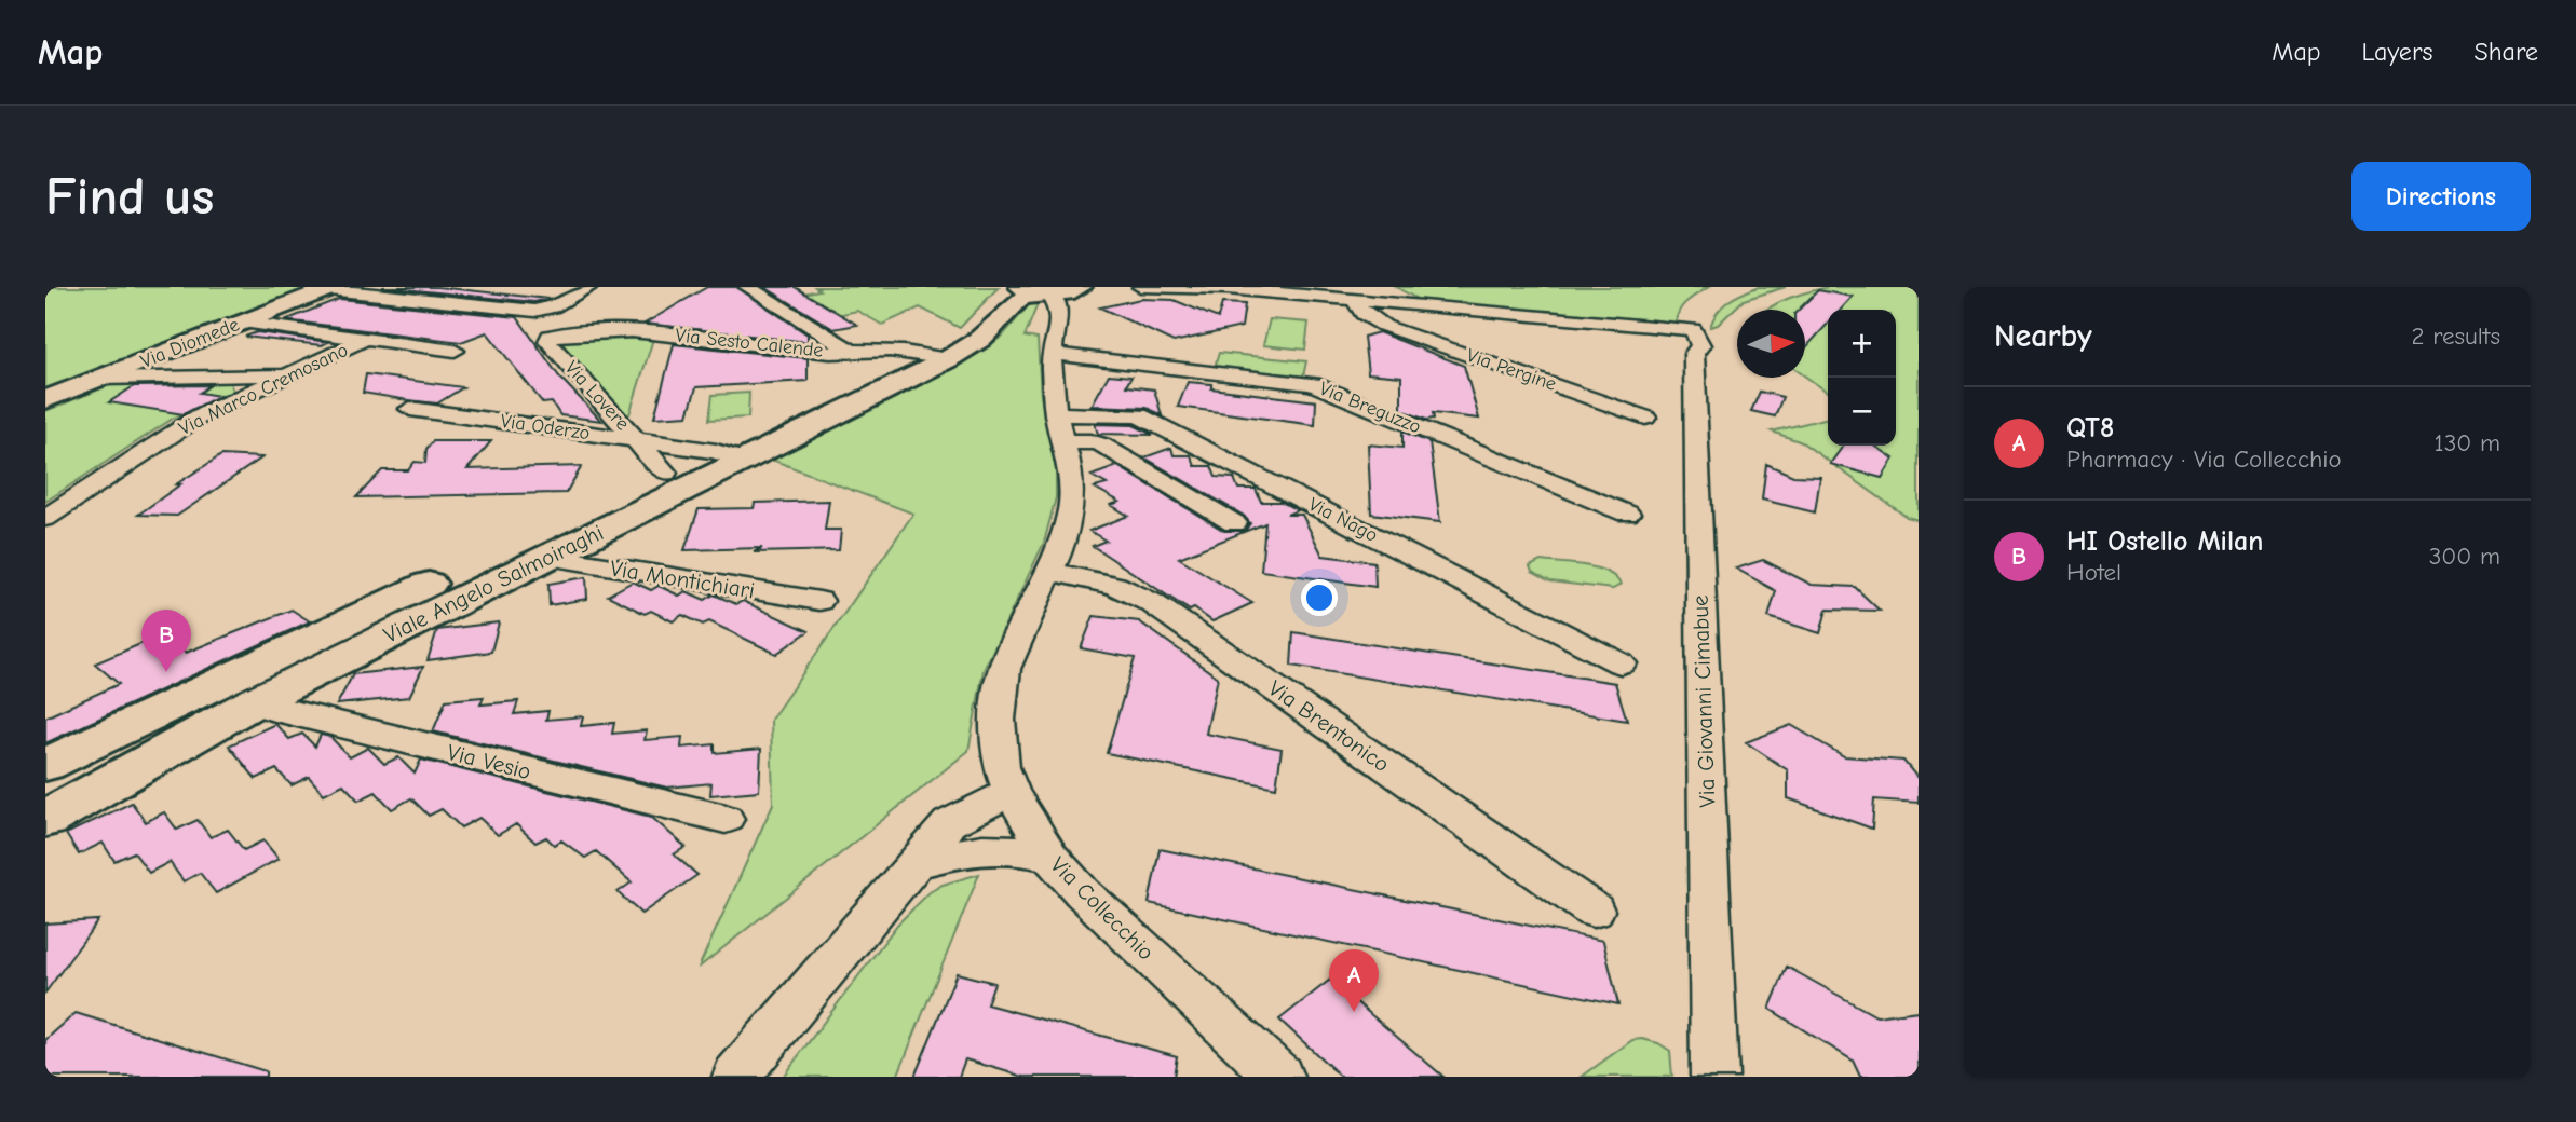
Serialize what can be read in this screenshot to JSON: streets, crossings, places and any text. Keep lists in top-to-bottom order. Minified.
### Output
{"streets":{"street":["Via Diomede","Via Sesto Calende","Via Pergine","Via Marco Cremosano","Via Lovere","Via Breguzzo","Via Oderzo","Via Nago","Via Montichiari","Viale Angelo Salmoiraghi","Via Giovanni Cimabue","Via Brentonico","Via Vesio","Via Collecchio"]},"crossings":[["Via Sesto Calende","Via Lovere"],["Via Sesto Calende","Viale Angelo Salmoiraghi"],["Via Lovere","Via Oderzo"],["Via Lovere","Viale Angelo Salmoiraghi"],["Via Breguzzo","Via Collecchio"],["Via Nago","Via Collecchio"],["Via Montichiari","Viale Angelo Salmoiraghi"],["Viale Angelo Salmoiraghi","Via Vesio"],["Via Brentonico","Via Collecchio"]],"north":"right","page":{"header":"Map","nav":["Map","Layers","Share"],"buttons":"Directions","title":"Find us","heading":["Nearby","2 results"],"map_buttons":["+","−"],"list":[{"mark":"A","name":"QT8","note":"Pharmacy · Via Collecchio","value":"130 m"},{"mark":"B","name":"HI Ostello Milan","note":"Hotel","value":"300 m"}],"pins":["B","A"]}}
